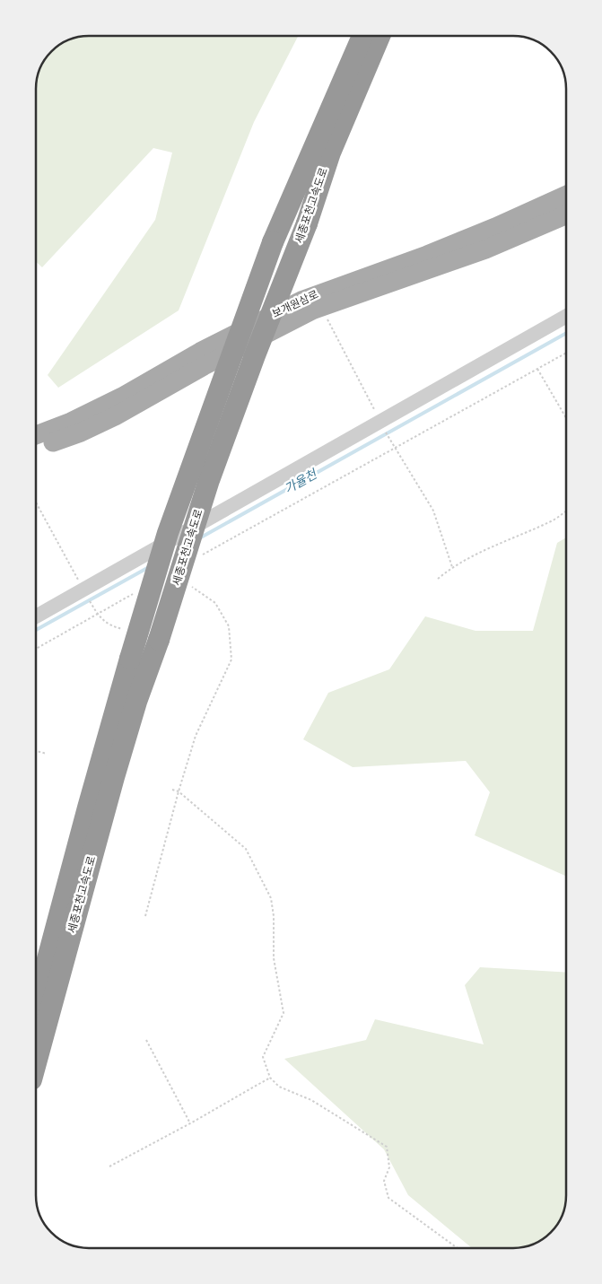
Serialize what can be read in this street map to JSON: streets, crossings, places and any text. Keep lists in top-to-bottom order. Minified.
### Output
{"streets":{"highway":["세종포천고속도로"],"main road":["보개원삼로"]},"water":["가율천"]}
